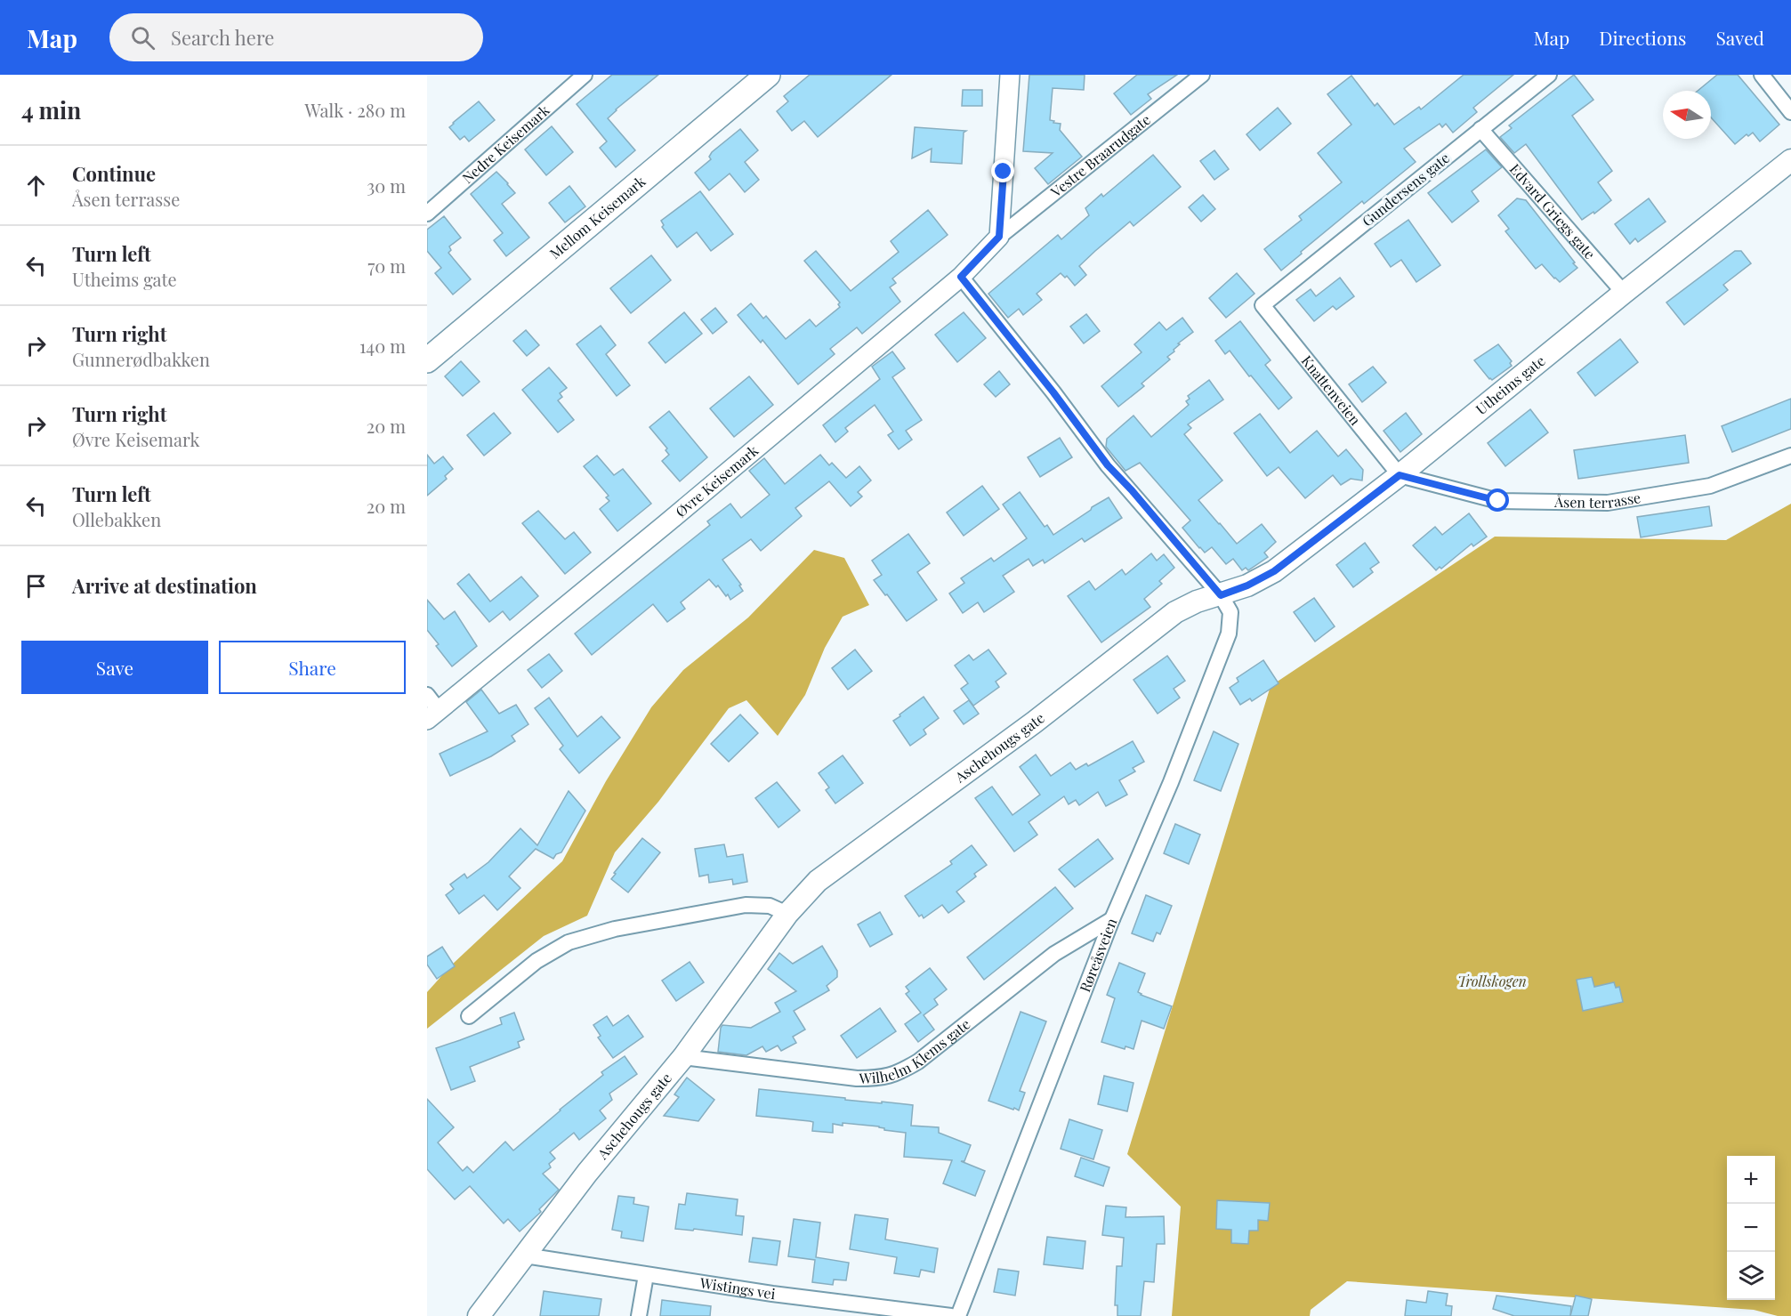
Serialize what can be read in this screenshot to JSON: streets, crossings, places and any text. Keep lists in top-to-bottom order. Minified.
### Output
{"streets":{"main road":["Mellom Keisemark","Utheims gate","Aschehougs gate"],"street":["Nedre Keisemark","Vestre Braarudgate","Gundersens gate","Edvard Griegs gate","Knattenveien","Øvre Keisemark","Åsen terrasse","Røreåsveien","Wilhelm Klems gate","Wistings vei"]},"crossings":[["Vestre Braarudgate","Øvre Keisemark"],["Gundersens gate","Edvard Griegs gate"],["Gundersens gate","Knattenveien"],["Edvard Griegs gate","Utheims gate"],["Utheims gate","Knattenveien"],["Utheims gate","Åsen terrasse"],["Utheims gate","Aschehougs gate"],["Utheims gate","Røreåsveien"],["Knattenveien","Åsen terrasse"],["Øvre Keisemark","Røreåsveien"],["Aschehougs gate","Røreåsveien"],["Aschehougs gate","Wilhelm Klems gate"],["Aschehougs gate","Wistings vei"],["Røreåsveien","Wilhelm Klems gate"]],"parks":["Trollskogen"],"north":"left","page":{"header":"Map","search":"Search here","nav":["Map","Directions","Saved"],"heading":["4 min","Walk · 280 m"],"list":[["Continue","Åsen terrasse","30 m"],["Turn left","Utheims gate","70 m"],["Turn right","Gunnerødbakken","140 m"],["Turn right","Øvre Keisemark","20 m"],["Turn left","Ollebakken","20 m"],"Arrive at destination"],"buttons":["Save","Share"],"map_buttons":["+","−"]}}
